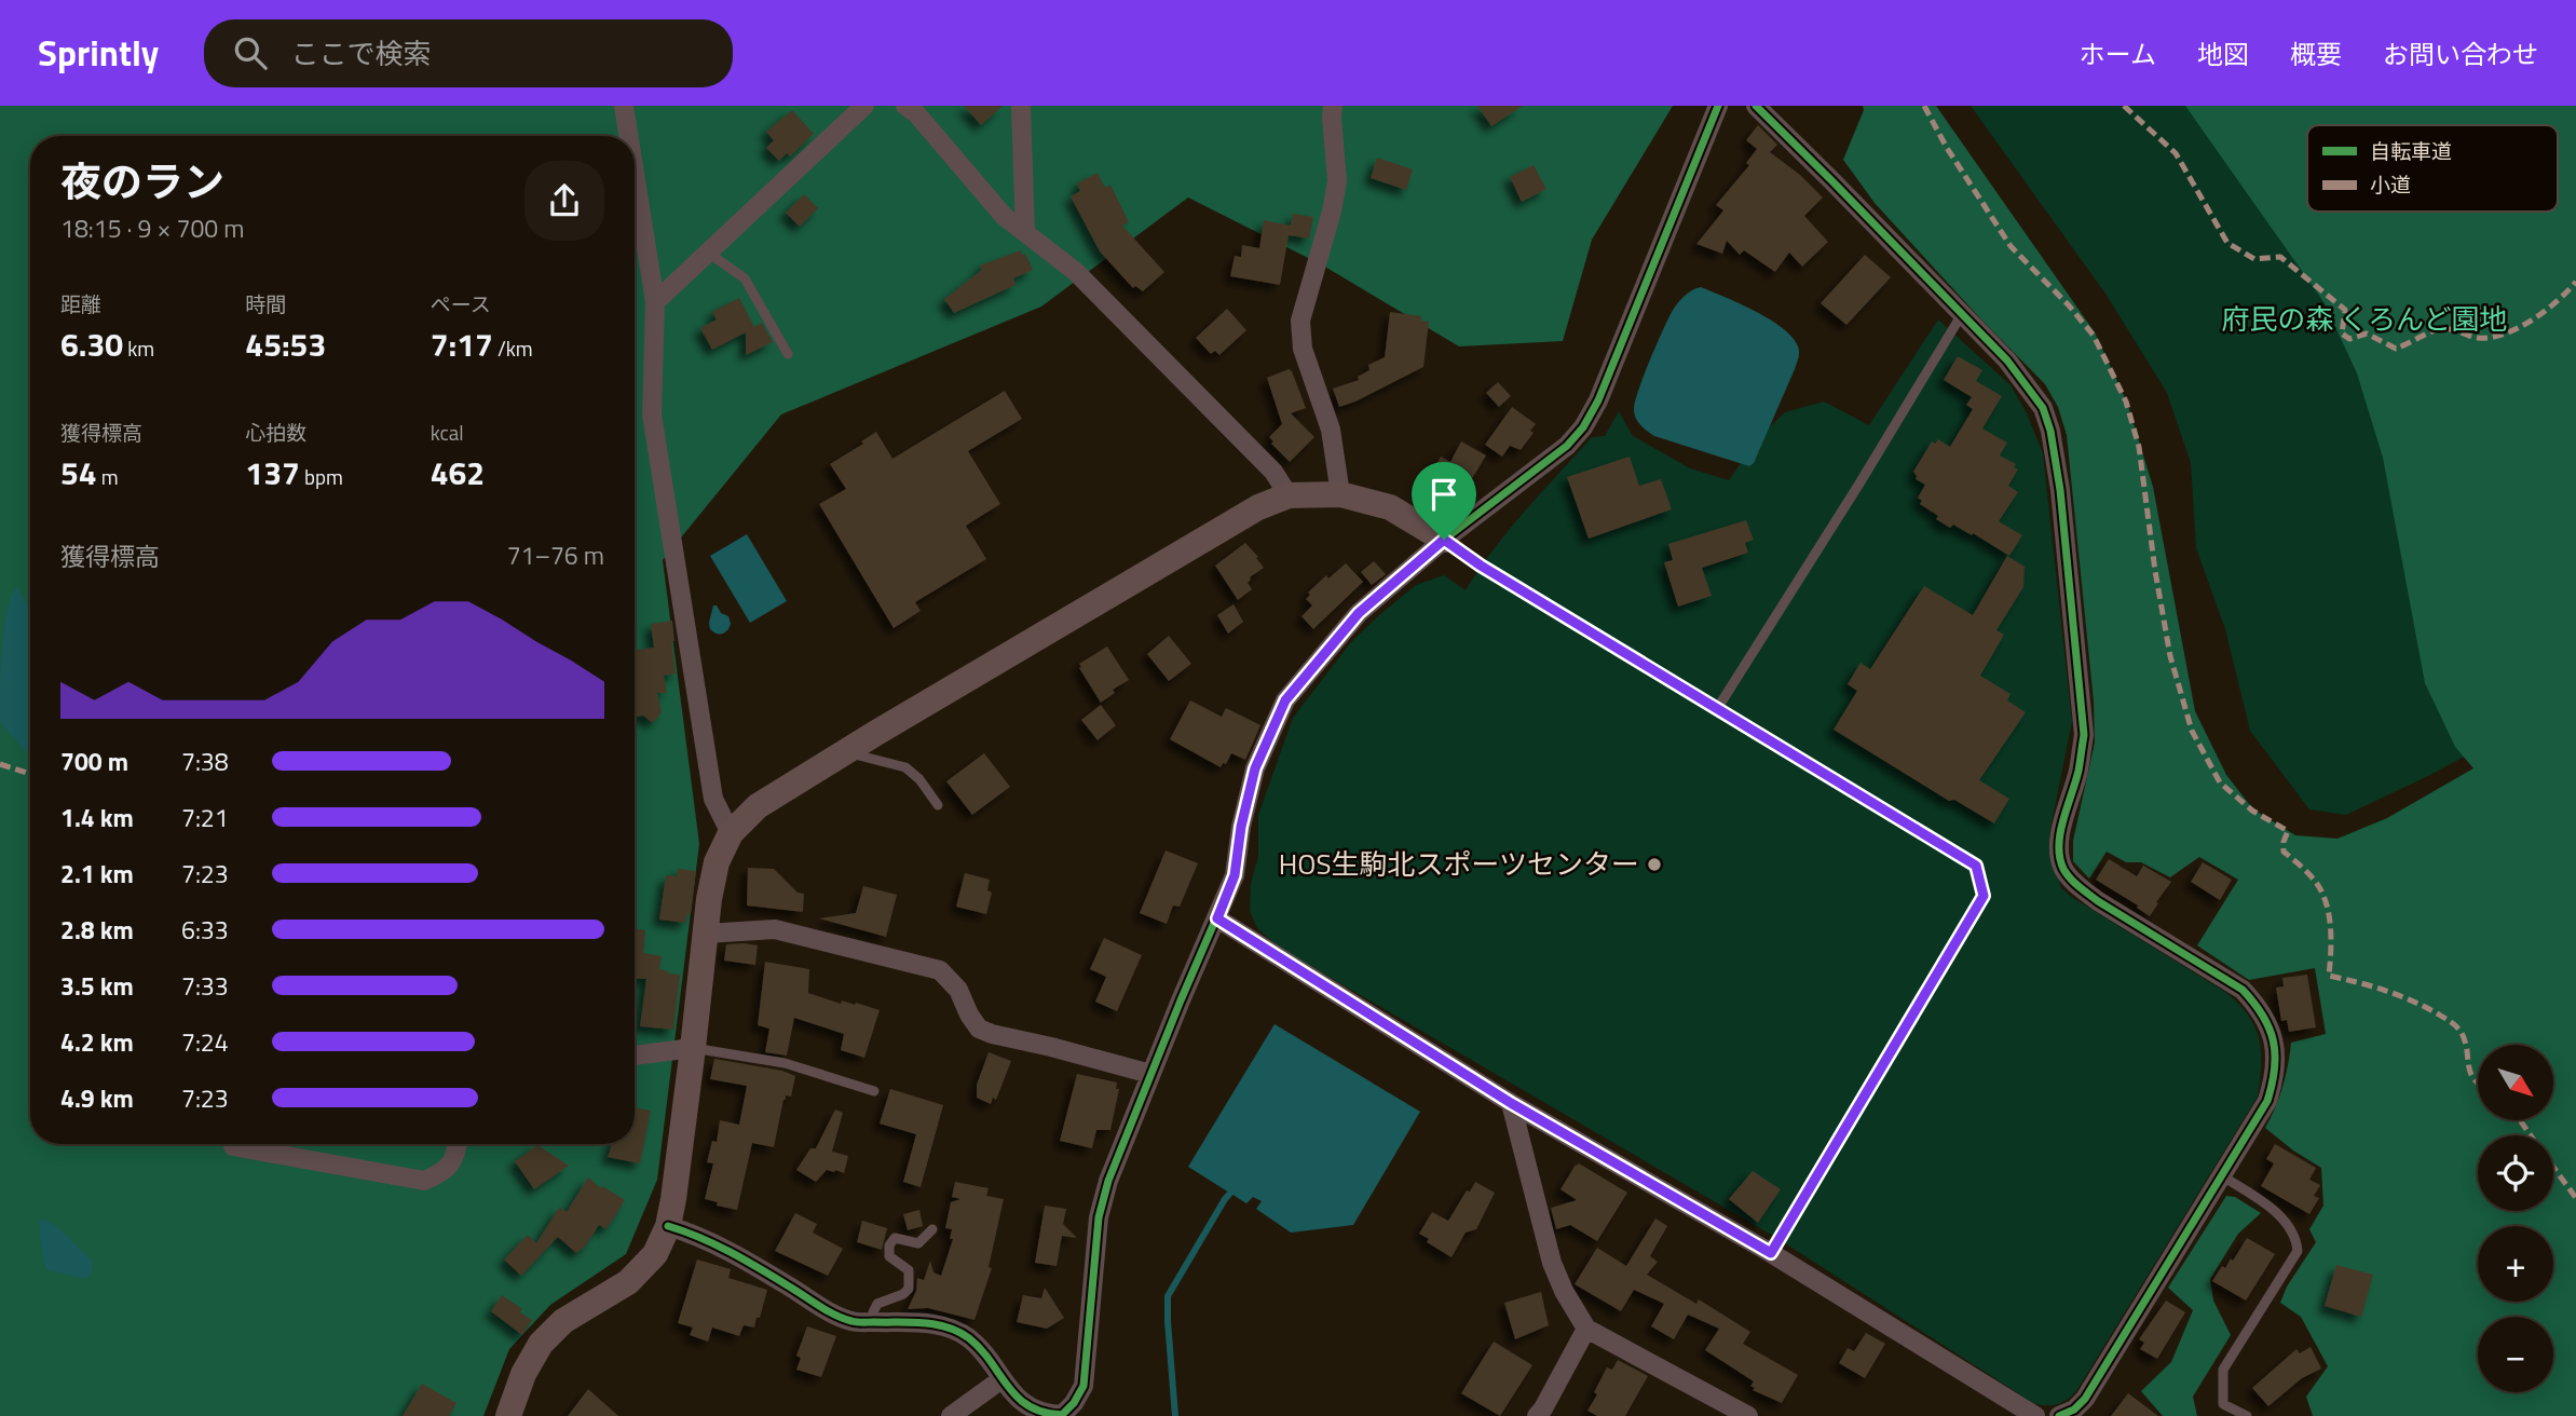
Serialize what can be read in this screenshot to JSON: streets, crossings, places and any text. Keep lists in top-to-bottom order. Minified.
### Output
{"parks":["府民の森 くろんど園地"],"places":["HOS生駒北スポーツセンター"],"legend":["自転車道","小道"],"north":"bottom right","page":{"header":"Sprintly","search":"ここで検索","nav":["ホーム","地図","概要","お問い合わせ"],"heading":["夜のラン","18:15 · 9 × 700 m"],"stats":[["距離","6.30 km"],["時間","45:53"],["ペース","7:17 /km"],["獲得標高","54 m"],["心拍数","137 bpm"],["kcal","462"]],"chart":["獲得標高","71–76 m"],"list":[{"name":"700 m","note":"7:38"},{"name":"1.4 km","note":"7:21"},{"name":"2.1 km","note":"7:23"},{"name":"2.8 km","note":"6:33"},{"name":"3.5 km","note":"7:33"},{"name":"4.2 km","note":"7:24"},{"name":"4.9 km","note":"7:23"}],"map_buttons":["+","−"]}}
